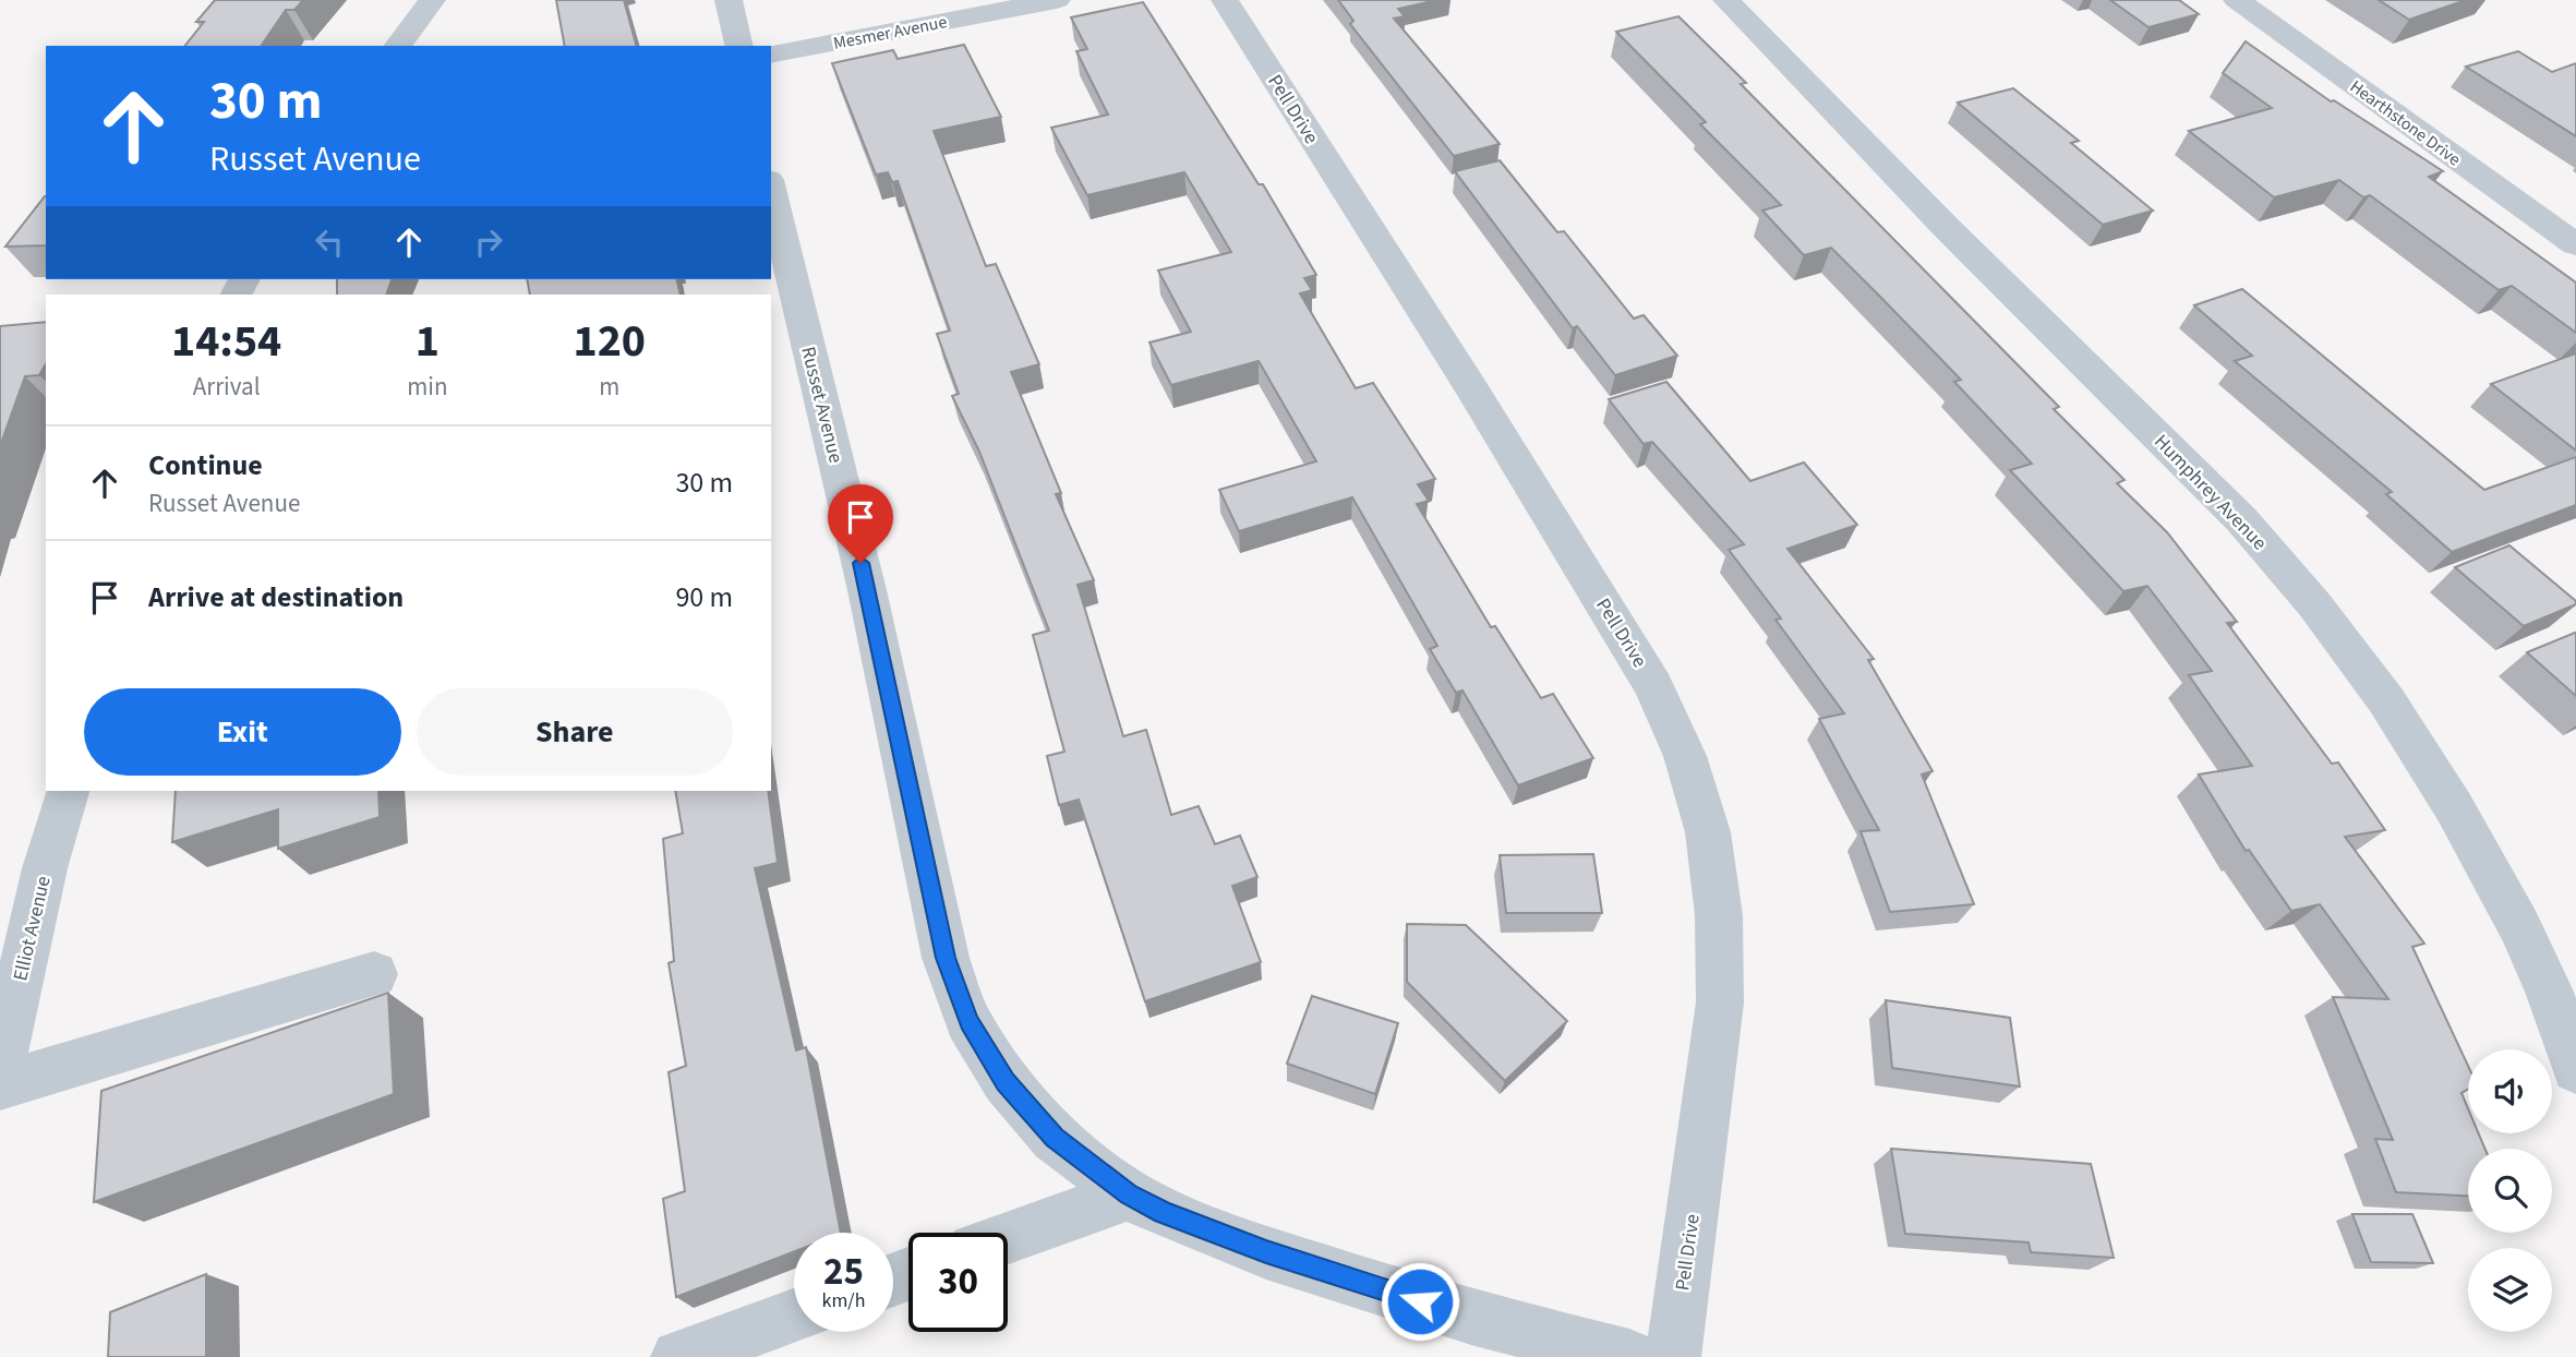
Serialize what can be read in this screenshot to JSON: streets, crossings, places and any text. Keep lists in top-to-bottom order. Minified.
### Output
{"streets":{"street":["Mesmer Avenue","Pell Drive","Hearthstone Drive","Russet Avenue","Humphrey Avenue","Elliot Avenue"]},"page":{"turn":["30 m","Russet Avenue"],"eta":["14:54","Arrival","1","min","120","m"],"list":[{"name":"Continue","note":"Russet Avenue","value":"30 m"},{"name":"Arrive at destination","value":"90 m"}],"buttons":["Exit","Share"],"speed":"25 km/h","limit":"30"}}
